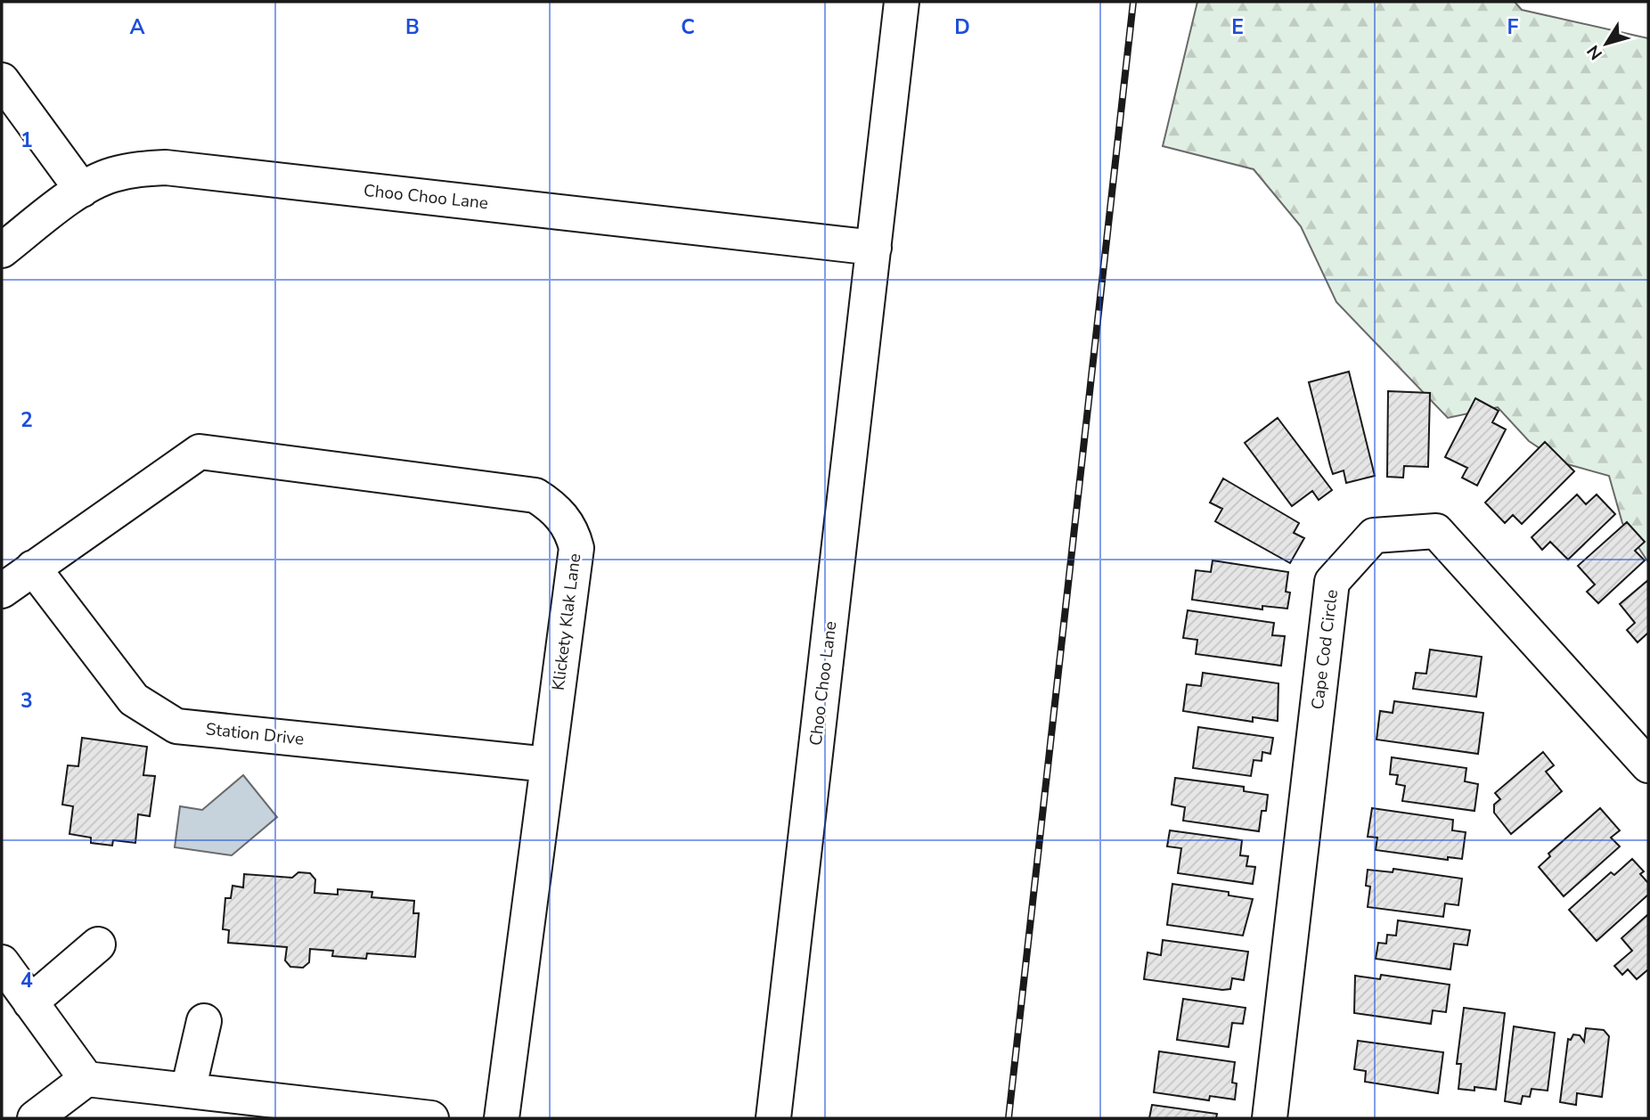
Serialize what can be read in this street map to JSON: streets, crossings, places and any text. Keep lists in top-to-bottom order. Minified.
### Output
{"streets":{"street":["Choo Choo Lane","Klickety Klak Lane","Cape Cod Circle","Station Drive"]},"crossings":[["Klickety Klak Lane","Station Drive"]],"north":"bottom left","grid":{"columns":["A","B","C","D","E","F"],"rows":["1","2","3","4"]}}
